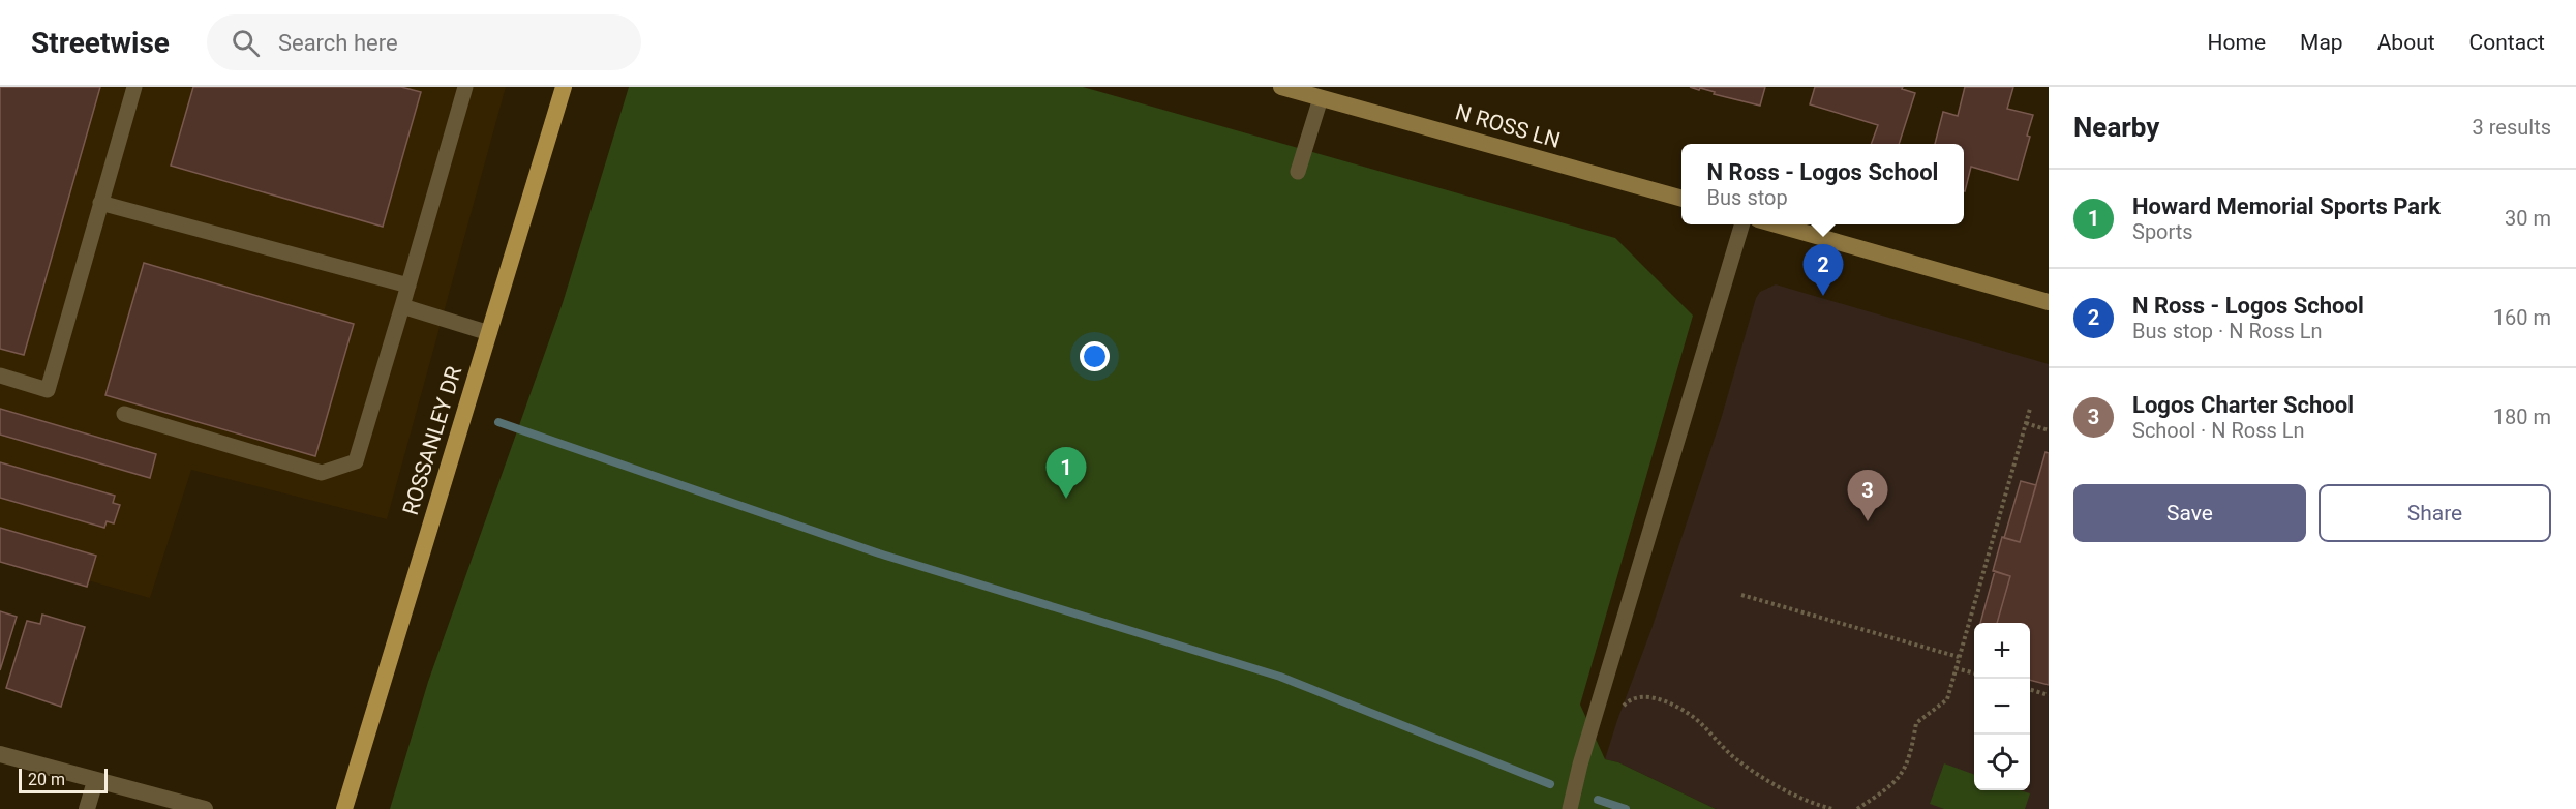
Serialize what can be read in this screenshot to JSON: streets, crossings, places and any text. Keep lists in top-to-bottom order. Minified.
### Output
{"streets":{"main road":["N ROSS LN","ROSSANLEY DR"]},"scale_bar":"20 m","page":{"header":"Streetwise","search":"Search here","nav":["Home","Map","About","Contact"],"heading":["Nearby","3 results"],"popup":["N Ross - Logos School","Bus stop"],"list":[{"mark":"1","name":"Howard Memorial Sports Park","note":"Sports","value":"30 m"},{"mark":"2","name":"N Ross - Logos School","note":"Bus stop · N Ross Ln","value":"160 m"},{"mark":"3","name":"Logos Charter School","note":"School · N Ross Ln","value":"180 m"}],"pins":["2","1","3"],"buttons":["Save","Share"],"map_buttons":["+","−"],"scale":"20 m"}}
